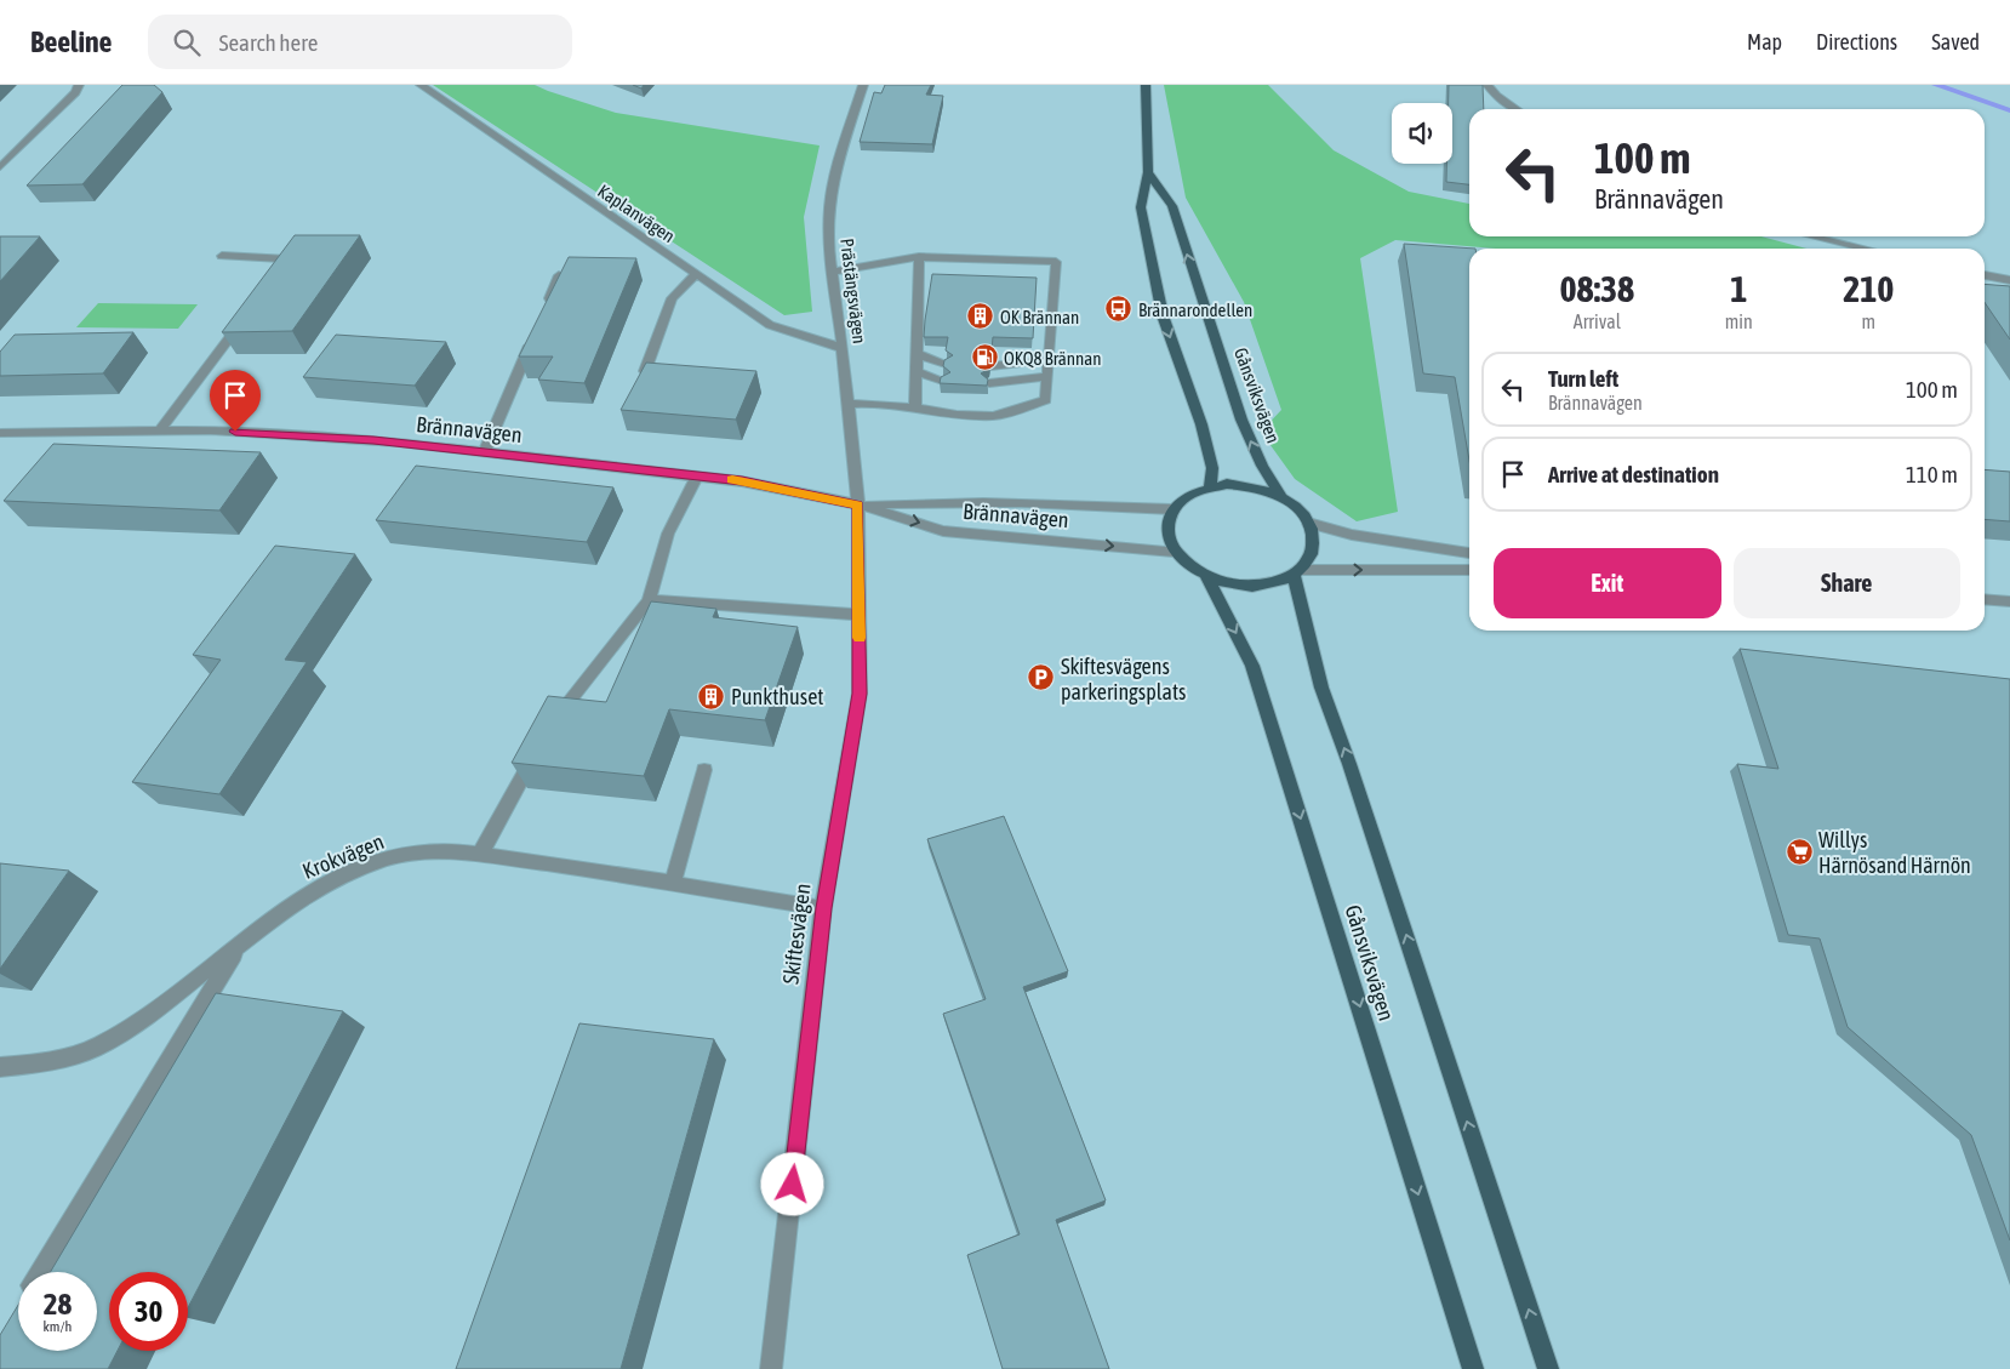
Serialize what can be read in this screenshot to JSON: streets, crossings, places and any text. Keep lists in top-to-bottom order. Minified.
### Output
{"streets":{"main road":["Gånsviksvägen"],"street":["Kaplanvägen","Prästängsvägen","Brännavägen","Krokvägen","Skiftesvägen"]},"crossings":[["Kaplanvägen","Prästängsvägen"],["Prästängsvägen","Brännavägen"],["Prästängsvägen","Skiftesvägen"],["Gånsviksvägen","Brännavägen"],["Brännavägen","Skiftesvägen"],["Krokvägen","Skiftesvägen"]],"places":{"bus stop":["Brännarondellen"],"building":["OK Brännan","Punkthuset"],"fuel station":["OKQ8 Brännan"],"parking":["Skiftesvägens parkeringsplats"],"supermarket":["Willys Härnösand Härnön"]},"page":{"header":"Beeline","search":"Search here","nav":["Map","Directions","Saved"],"turn":["100 m","Brännavägen"],"eta":["08:38","Arrival","1","min","210","m"],"list":[{"name":"Turn left","note":"Brännavägen","value":"100 m"},{"name":"Arrive at destination","value":"110 m"}],"buttons":["Exit","Share"],"speed":"28 km/h","limit":"30"}}
